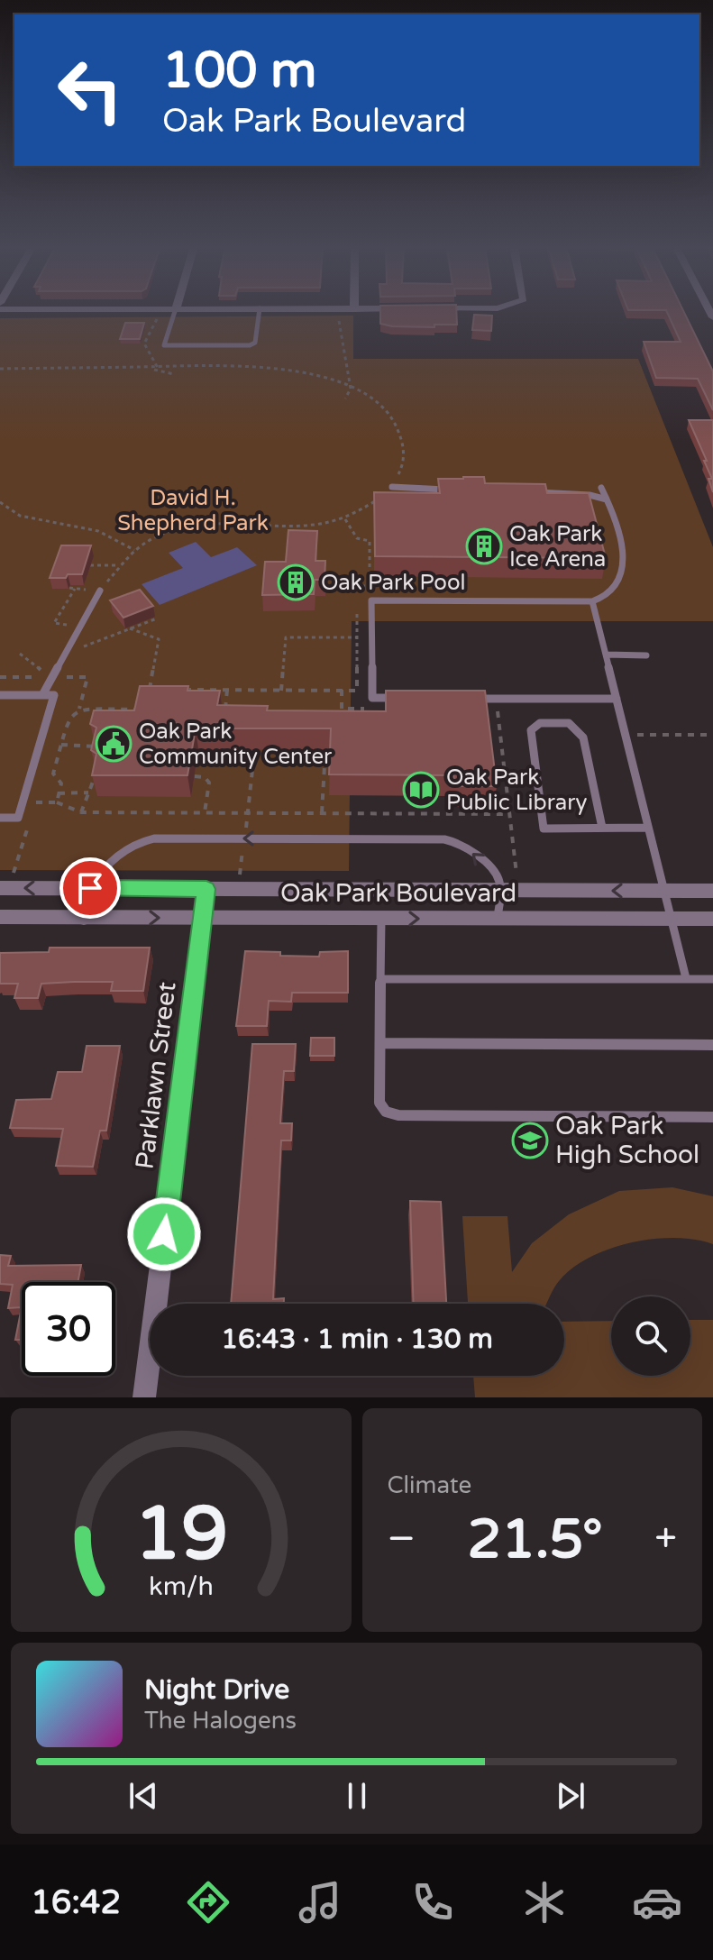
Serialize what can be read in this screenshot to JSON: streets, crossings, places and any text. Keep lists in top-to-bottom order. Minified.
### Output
{"streets":{"street":["Oak Park Boulevard","Parklawn Street"]},"crossings":[["Oak Park Boulevard","Parklawn Street"]],"parks":["David H. Shepherd Park"],"places":{"building":["Oak Park Ice Arena","Oak Park Pool"],"public building":["Oak Park Community Center"],"library":["Oak Park Public Library"],"school or university":["Oak Park High School"]},"page":{"turn":["100 m","Oak Park Boulevard"],"limit":"30","trip":"16:43 · 1 min · 130 m","tile":"Climate","heat":["−","21.5°","+"],"song":["Night Drive","The Halogens"],"tabs":"16:42","gauge":["19","km/h"]}}
